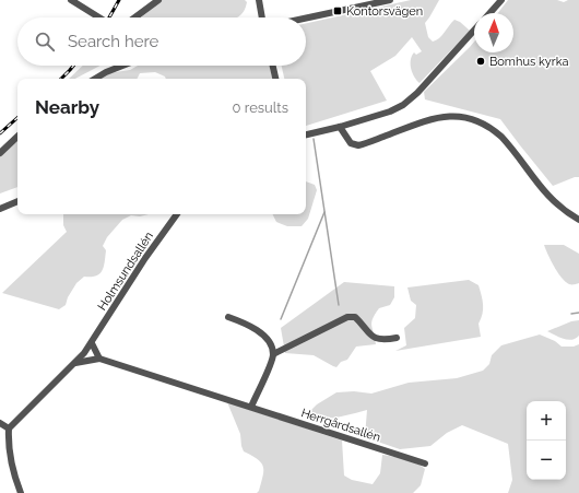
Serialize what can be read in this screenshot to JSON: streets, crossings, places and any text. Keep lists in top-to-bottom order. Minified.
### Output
{"streets":{"street":["Holmsundsallén","Herrgårdsallén"]},"places":{"transit":["Kontorsvägen"],"other":["Bomhus kyrka"]},"north":"top","page":{"search":"Search here","heading":["Nearby","0 results"],"map_buttons":["+","−"]}}
